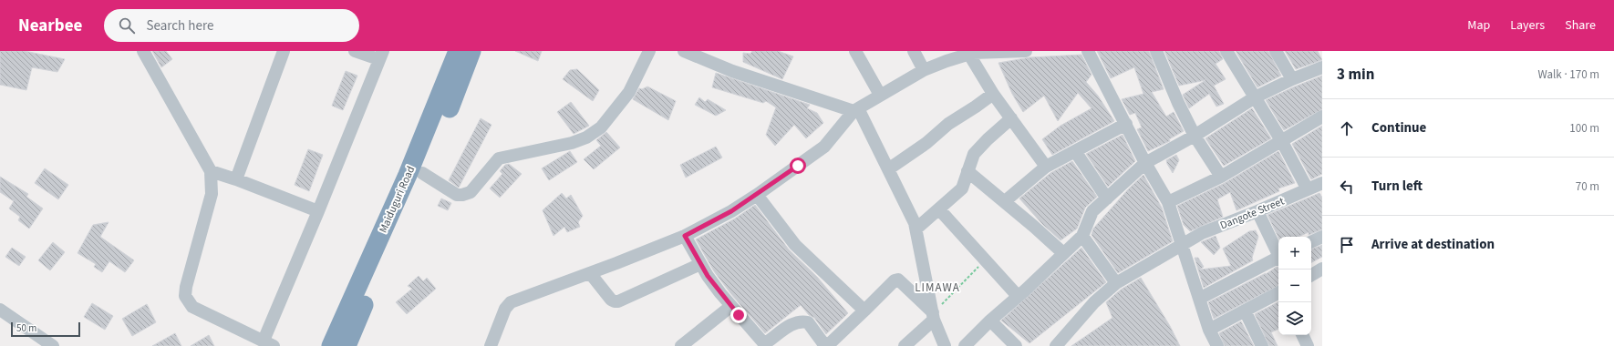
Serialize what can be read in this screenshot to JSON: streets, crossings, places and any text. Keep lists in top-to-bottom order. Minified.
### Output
{"streets":{"highway":["Maiduguri Road"],"street":["Dangote Street"]},"districts":["LIMAWA"],"scale_bar":"50 m","page":{"header":"Nearbee","search":"Search here","nav":["Map","Layers","Share"],"heading":["3 min","Walk · 170 m"],"list":[["Continue","100 m"],["Turn left","70 m"],"Arrive at destination"],"map_buttons":["+","−"],"scale":"50 m"}}
